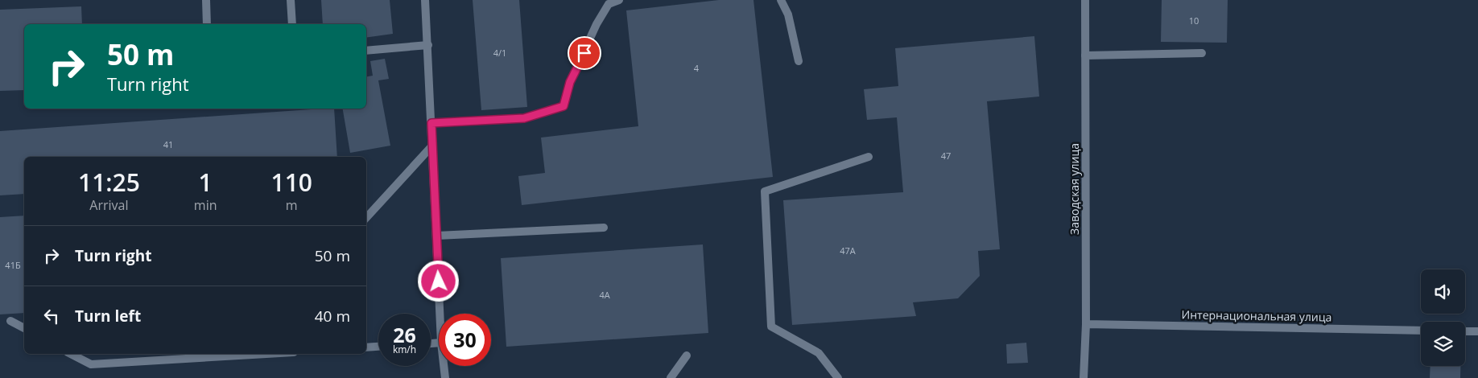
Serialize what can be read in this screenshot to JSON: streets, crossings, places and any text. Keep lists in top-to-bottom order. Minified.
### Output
{"streets":{"street":["Заводская улица","Интернациональная улица"]},"crossings":[["Заводская улица","Интернациональная улица"]],"house_numbers":["10","4/1","4","41","47","47А","41Б","4А"],"page":{"turn":["50 m","Turn right"],"eta":["11:25","Arrival","1","min","110","m"],"list":[{"name":"Turn right","value":"50 m"},{"name":"Turn left","value":"40 m"}],"speed":"26 km/h","limit":"30"}}
